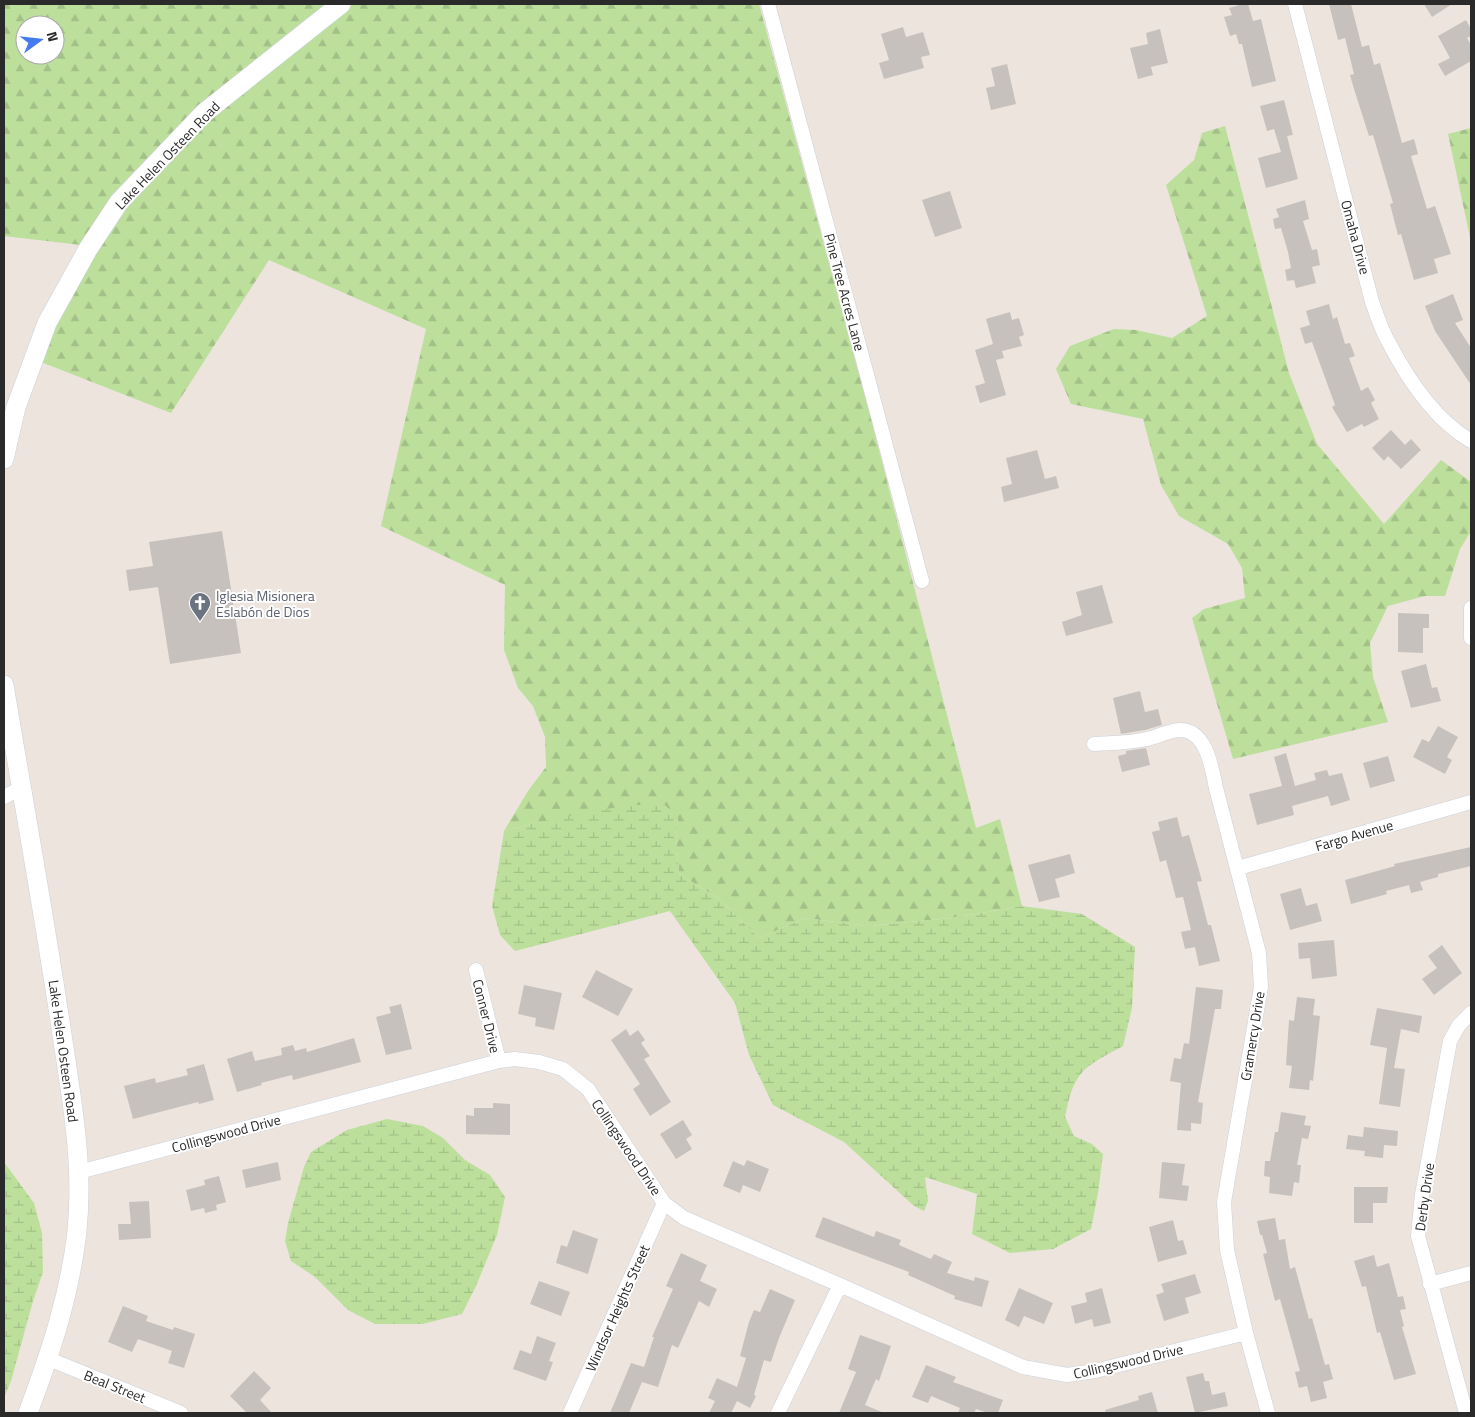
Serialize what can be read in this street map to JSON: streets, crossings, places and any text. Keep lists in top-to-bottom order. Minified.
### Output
{"streets":{"street":["Lake Helen Osteen Road","Omaha Drive","Pine Tree Acres Lane","Fargo Avenue","Conner Drive","Gramercy Drive","Collingswood Drive","Derby Drive","Windsor Heights Street","Beal Street"]},"crossings":[["Lake Helen Osteen Road","Collingswood Drive"],["Lake Helen Osteen Road","Beal Street"],["Fargo Avenue","Gramercy Drive"],["Conner Drive","Collingswood Drive"],["Gramercy Drive","Collingswood Drive"],["Collingswood Drive","Windsor Heights Street"]],"places":{"church":["Iglesia Misionera Eslabón de Dios"]},"north":"right"}
